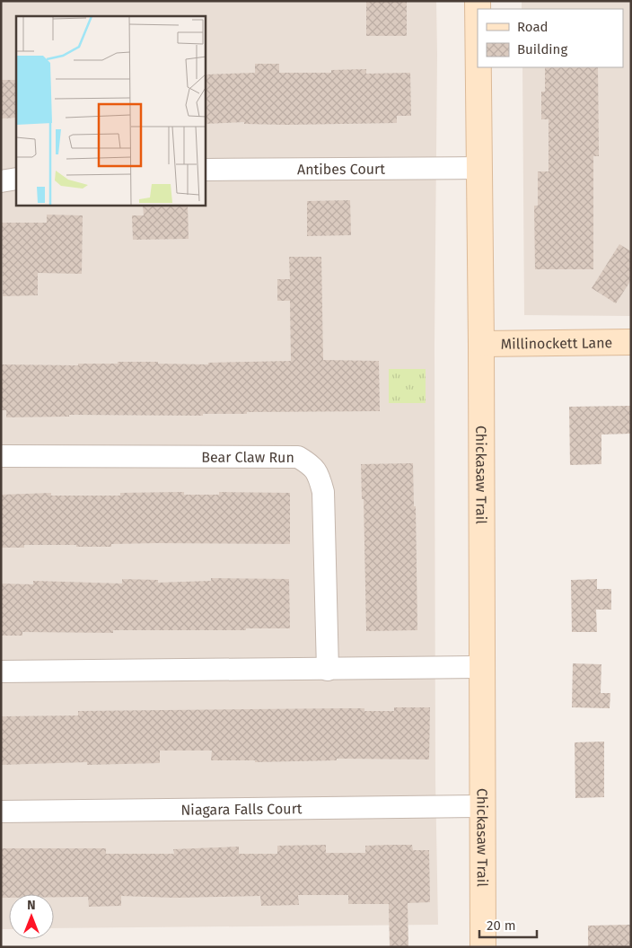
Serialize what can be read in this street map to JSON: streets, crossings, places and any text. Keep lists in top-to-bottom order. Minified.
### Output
{"streets":{"street":["Antibes Court","Millinockett Lane","Bear Claw Run","Chickasaw Trail","Niagara Falls Court"]},"crossings":[["Antibes Court","Chickasaw Trail"],["Millinockett Lane","Chickasaw Trail"],["Chickasaw Trail","Niagara Falls Court"]],"legend":["Road","Building"],"scale_bar":"20 m","north":"top"}
